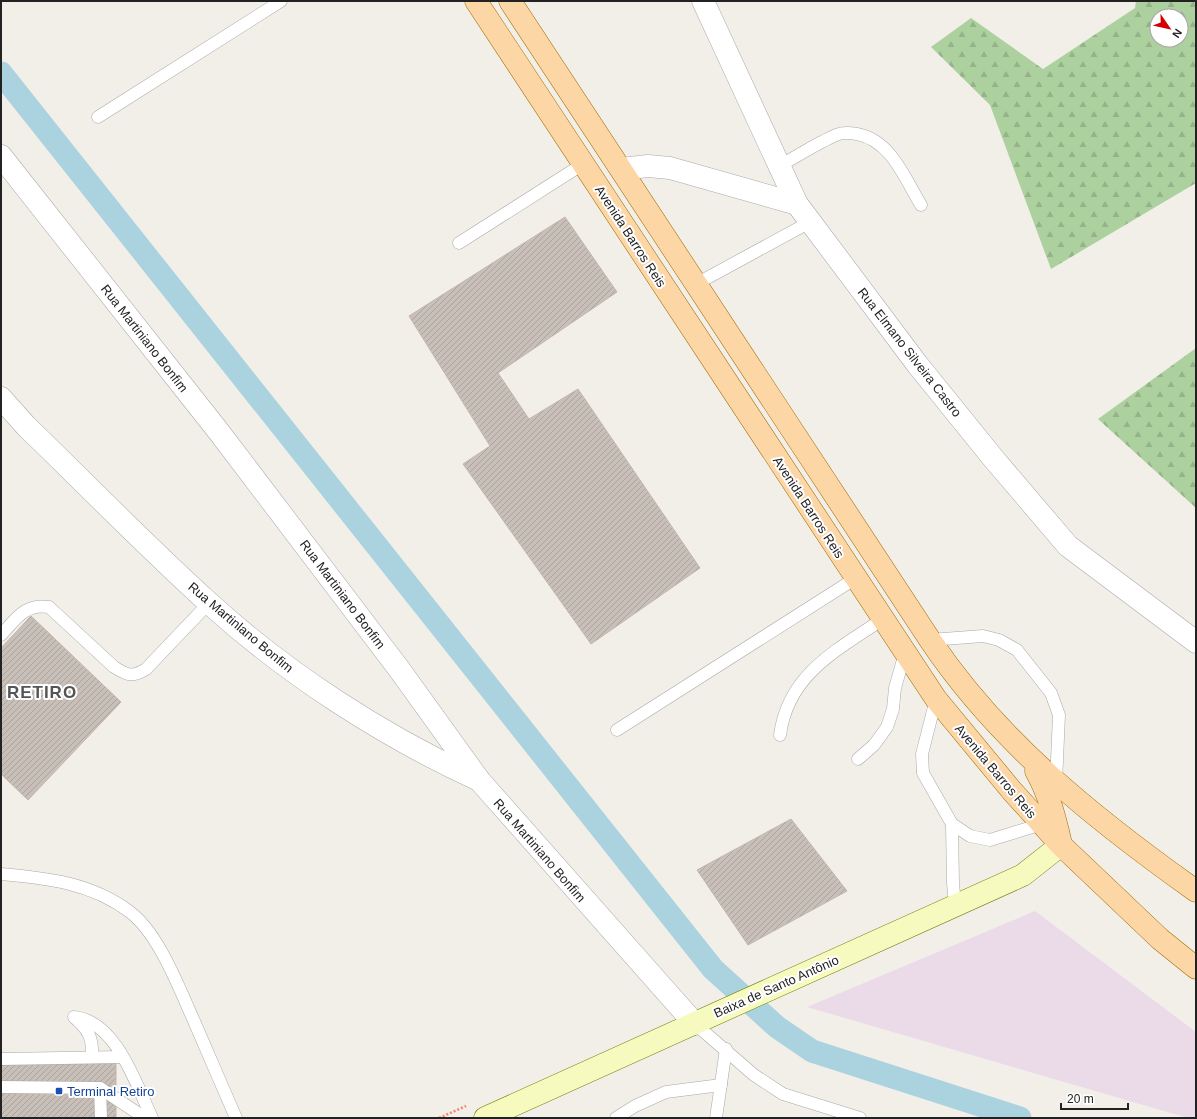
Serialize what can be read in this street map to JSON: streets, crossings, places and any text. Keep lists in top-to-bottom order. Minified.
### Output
{"streets":{"main road":["Avenida Barros Reis","Baixa de Santo Antônio"],"street":["Rua Martiniano Bonfim","Rua Elmano Silveira Castro","Rua Martinlano Bonfim"]},"crossings":[["Avenida Barros Reis","Baixa de Santo Antônio"],["Rua Martiniano Bonfim","Rua Martinlano Bonfim"],["Rua Martiniano Bonfim","Baixa de Santo Antônio"]],"districts":["RETIRO"],"places":{"transit":["Terminal Retiro"]},"scale_bar":"20 m","north":"bottom right"}
